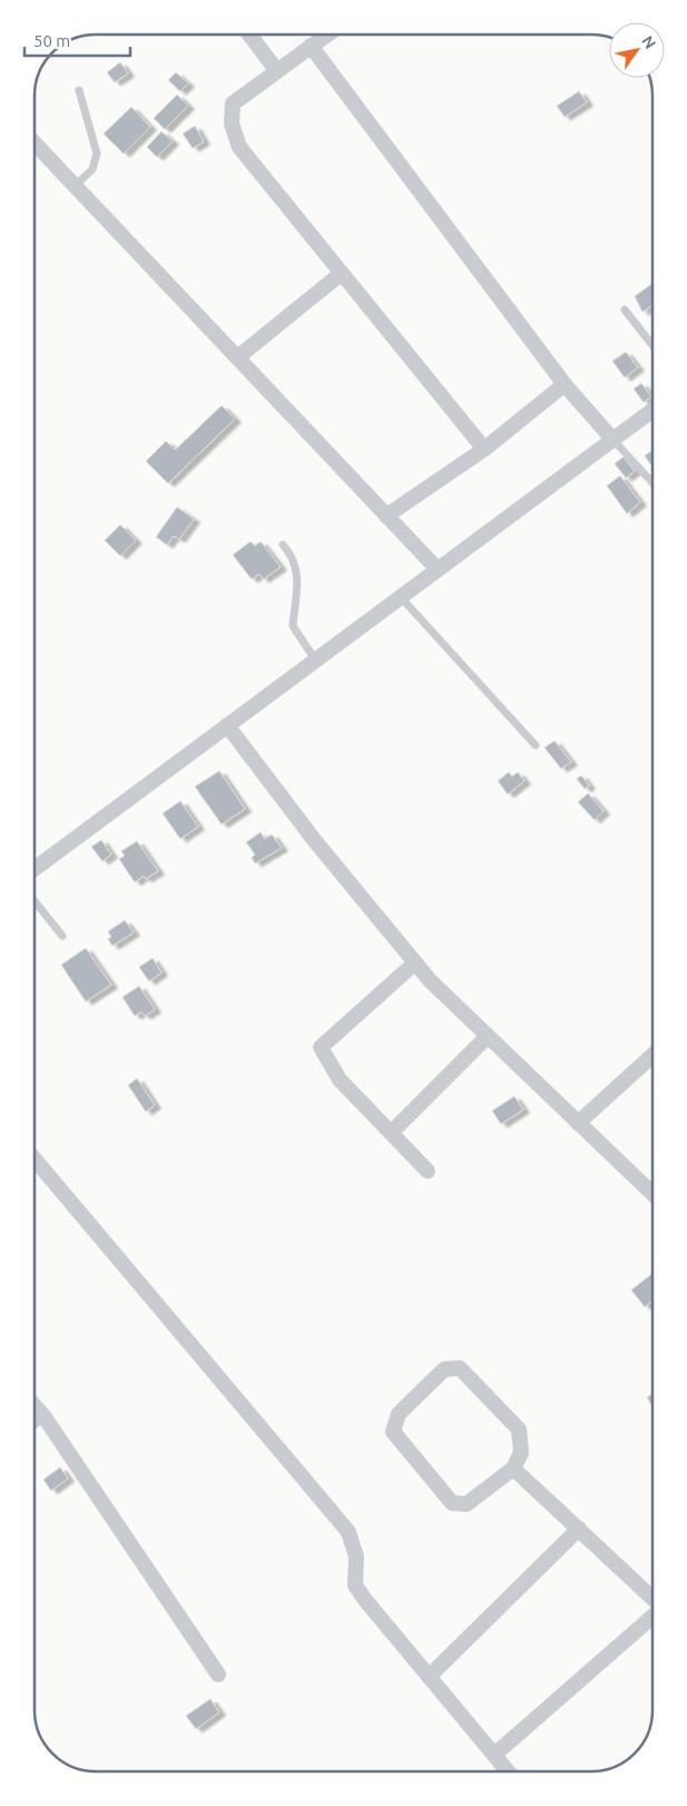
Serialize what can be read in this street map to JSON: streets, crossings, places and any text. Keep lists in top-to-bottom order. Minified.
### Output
{"scale_bar":"50 m","north":"top right"}
